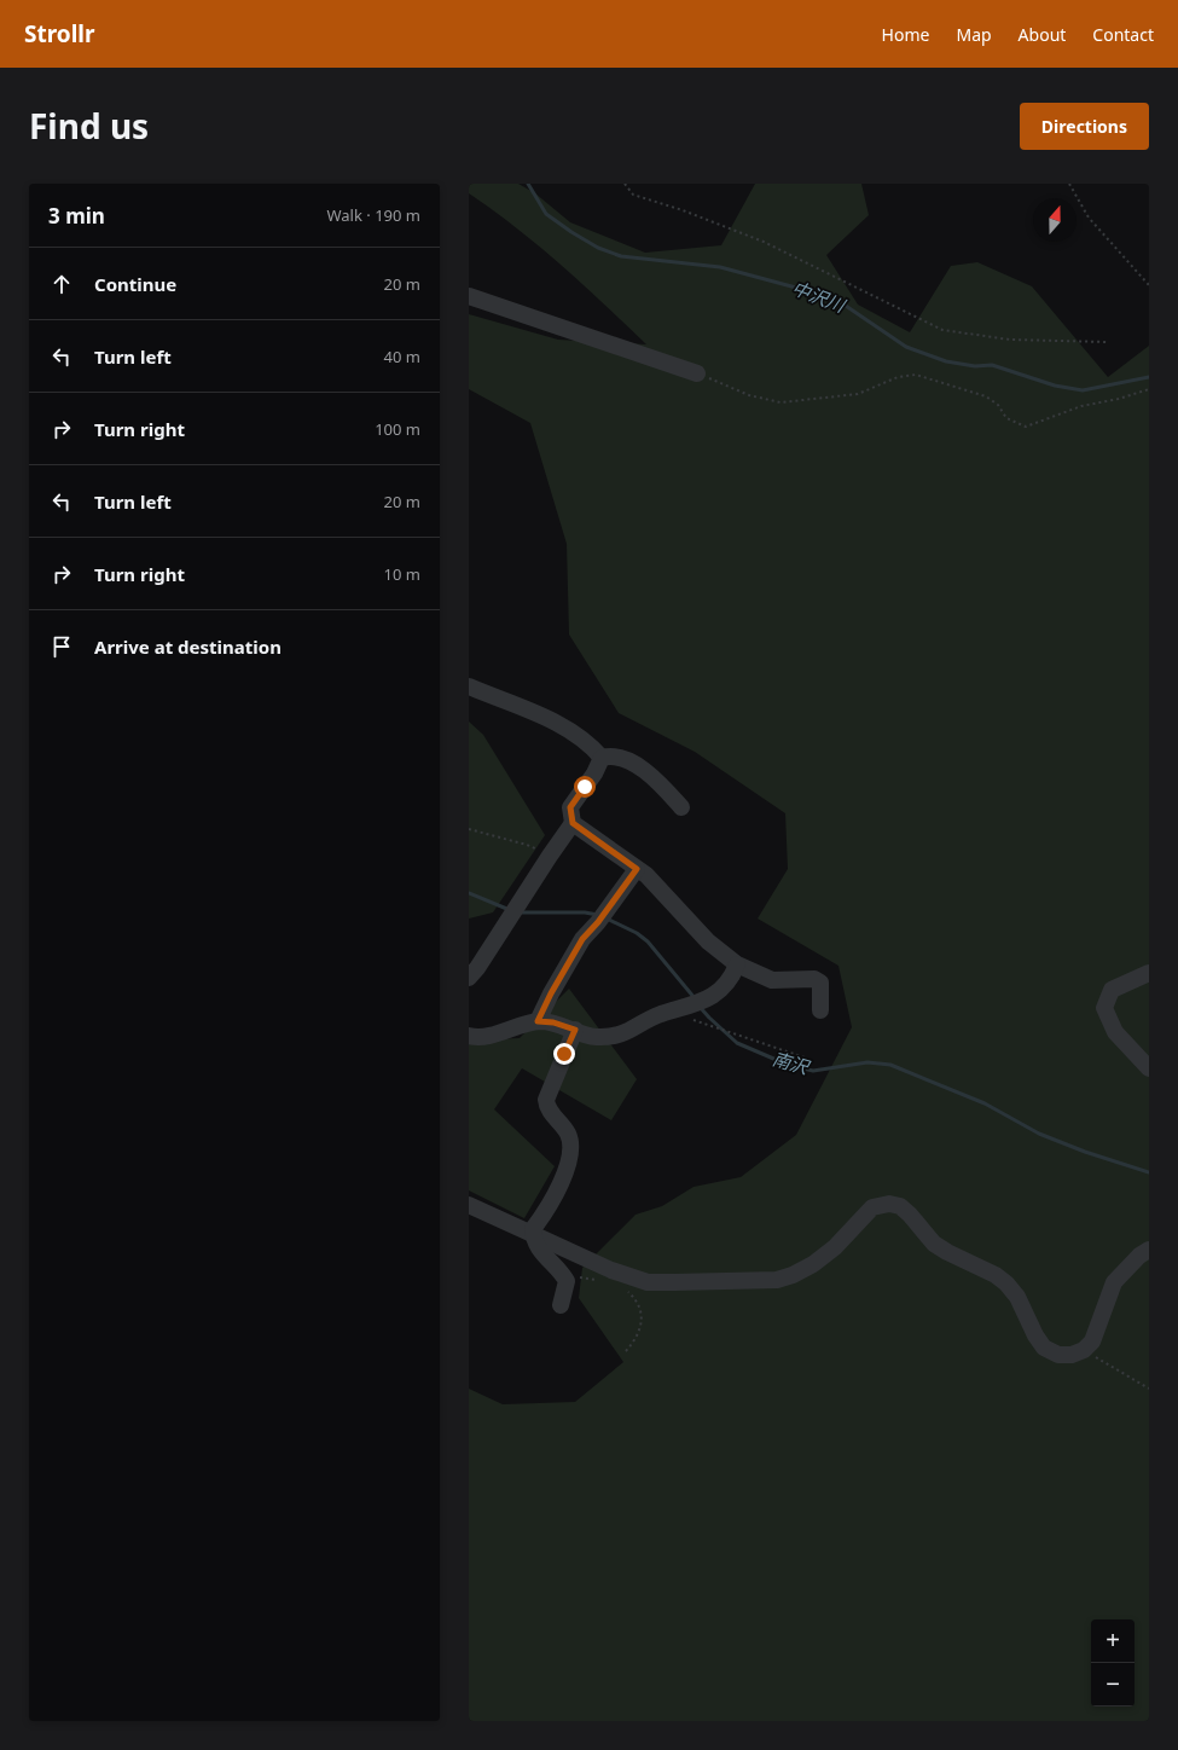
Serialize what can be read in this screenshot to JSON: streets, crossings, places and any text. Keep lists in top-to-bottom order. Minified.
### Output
{"water":["中沢川","南沢"],"north":"top","page":{"header":"Strollr","nav":["Home","Map","About","Contact"],"title":"Find us","buttons":"Directions","heading":["3 min","Walk · 190 m"],"list":[["Continue","20 m"],["Turn left","40 m"],["Turn right","100 m"],["Turn left","20 m"],["Turn right","10 m"],"Arrive at destination"],"map_buttons":["+","−"]}}
